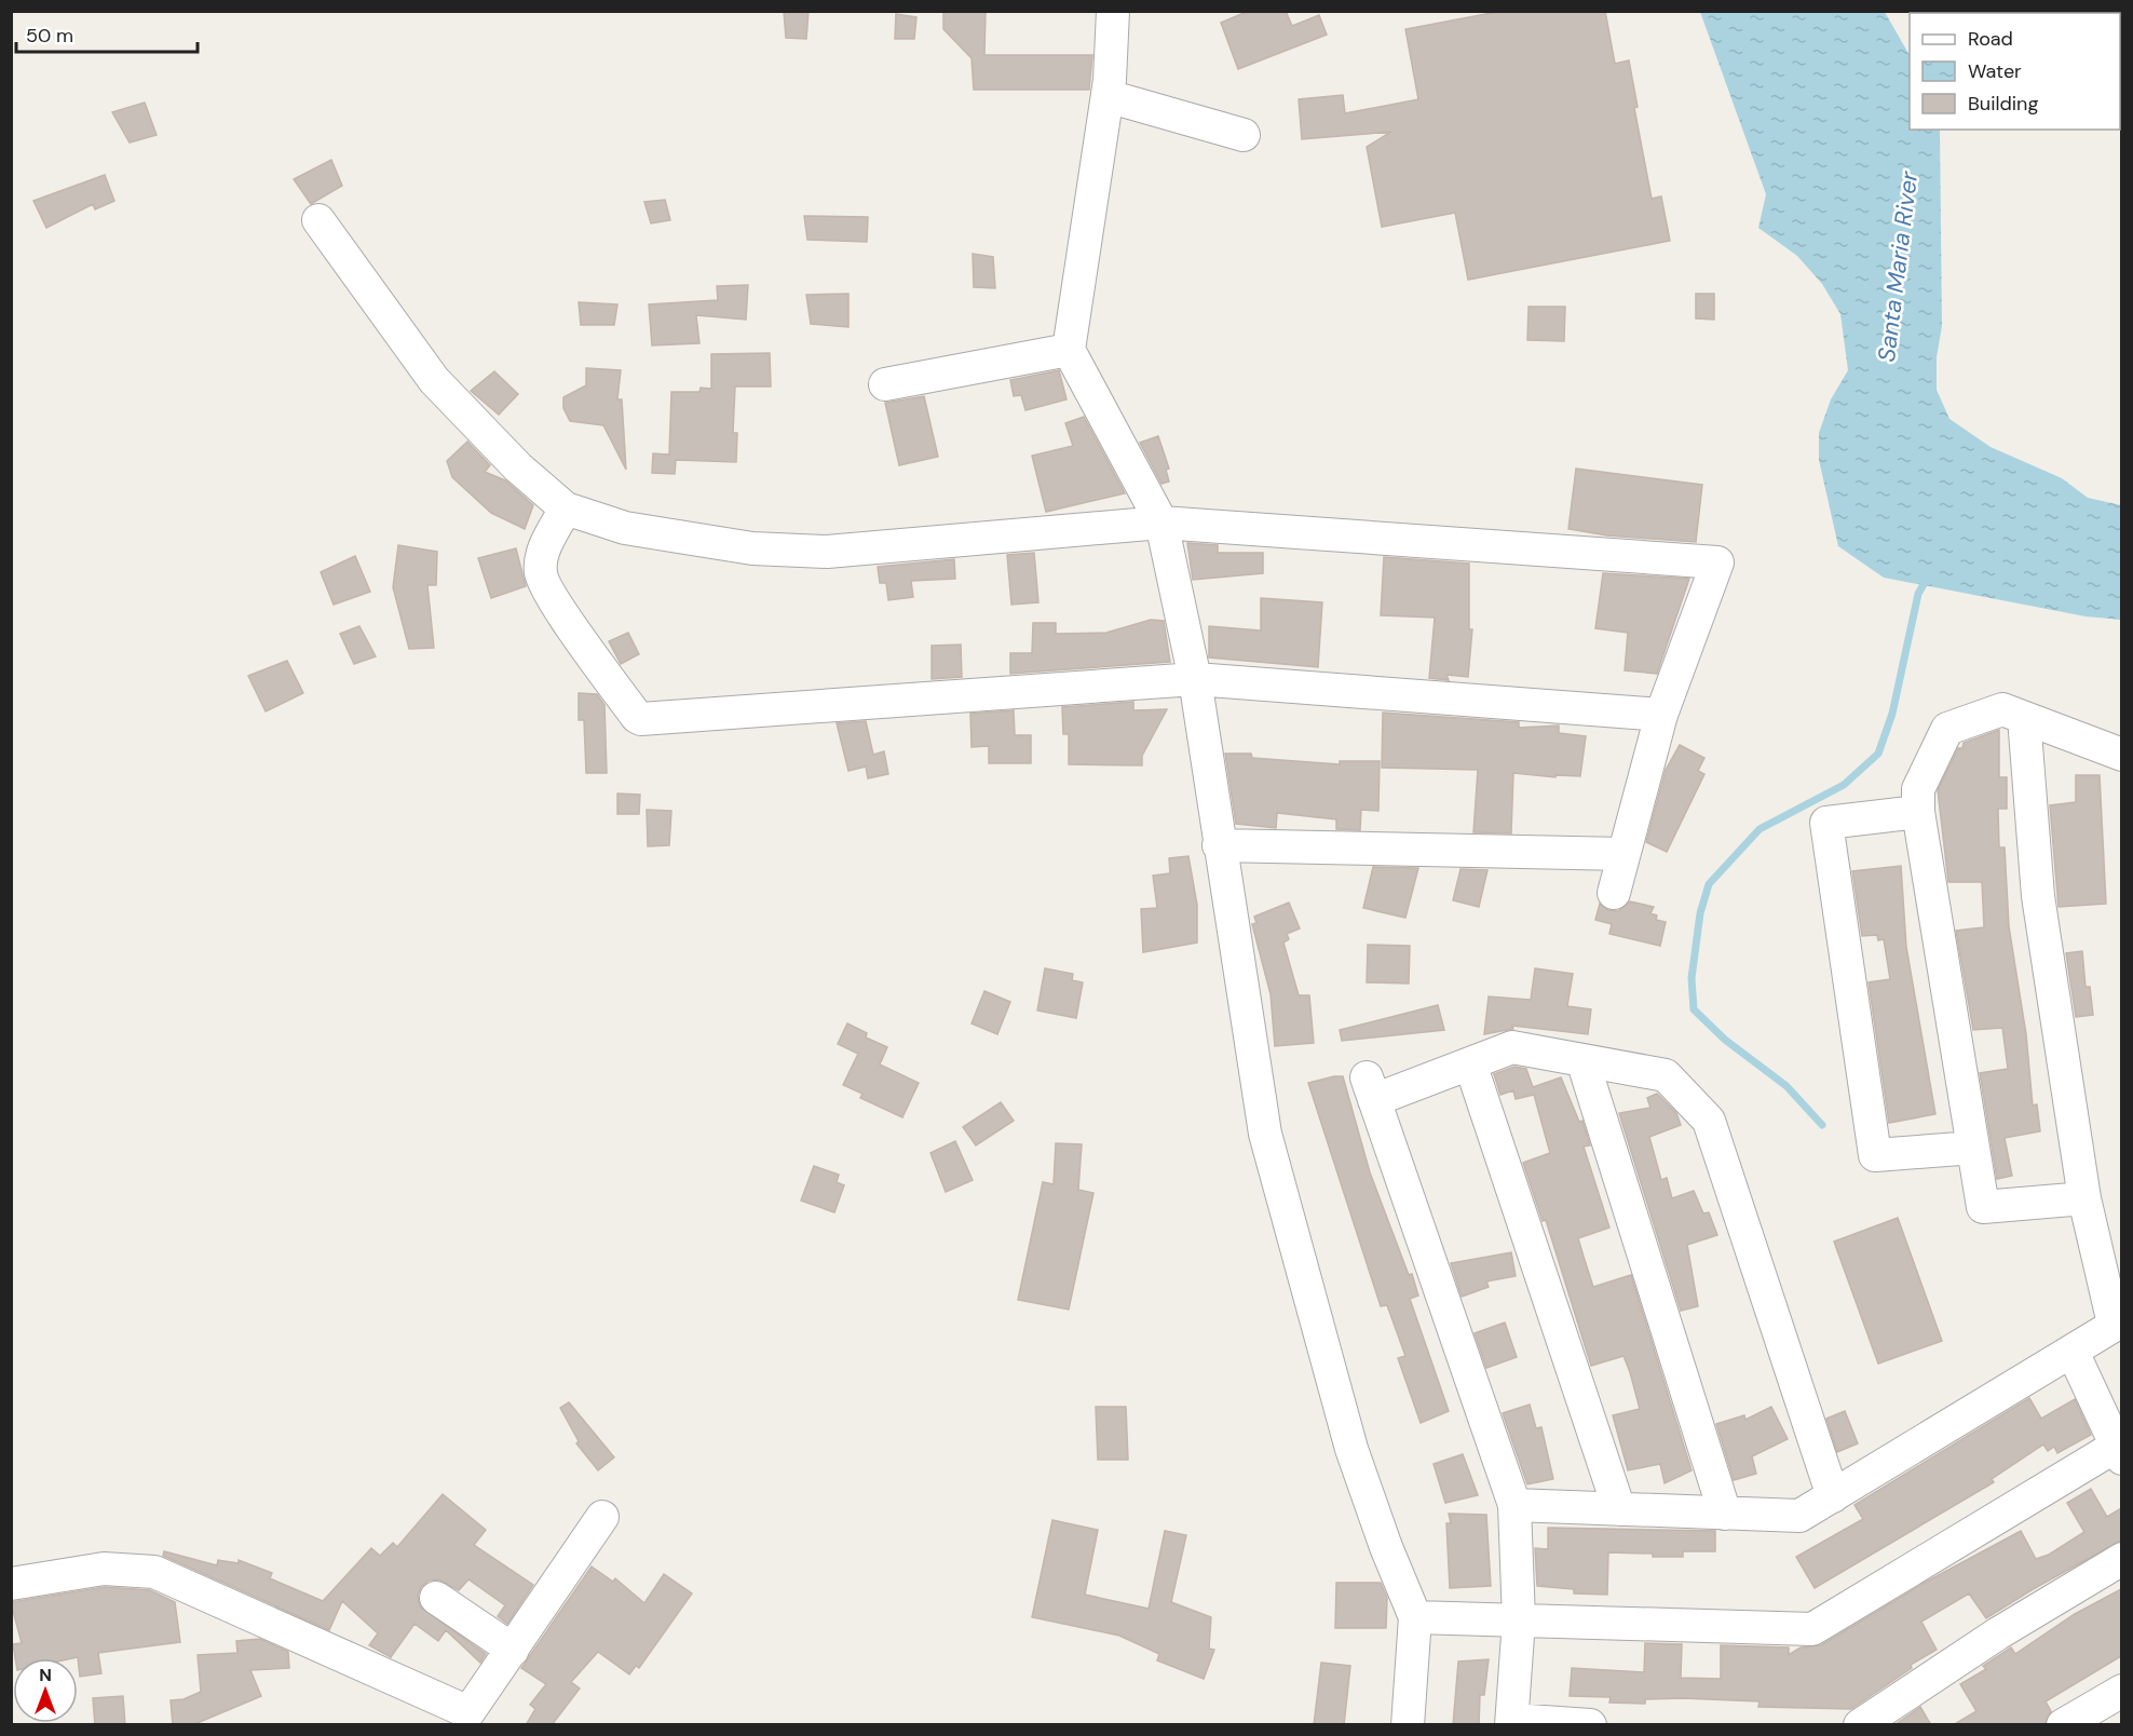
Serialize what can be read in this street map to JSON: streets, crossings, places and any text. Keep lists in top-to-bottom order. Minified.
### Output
{"water":["Santa Maria River"],"legend":["Road","Water","Building"],"scale_bar":"50 m","north":"top"}
